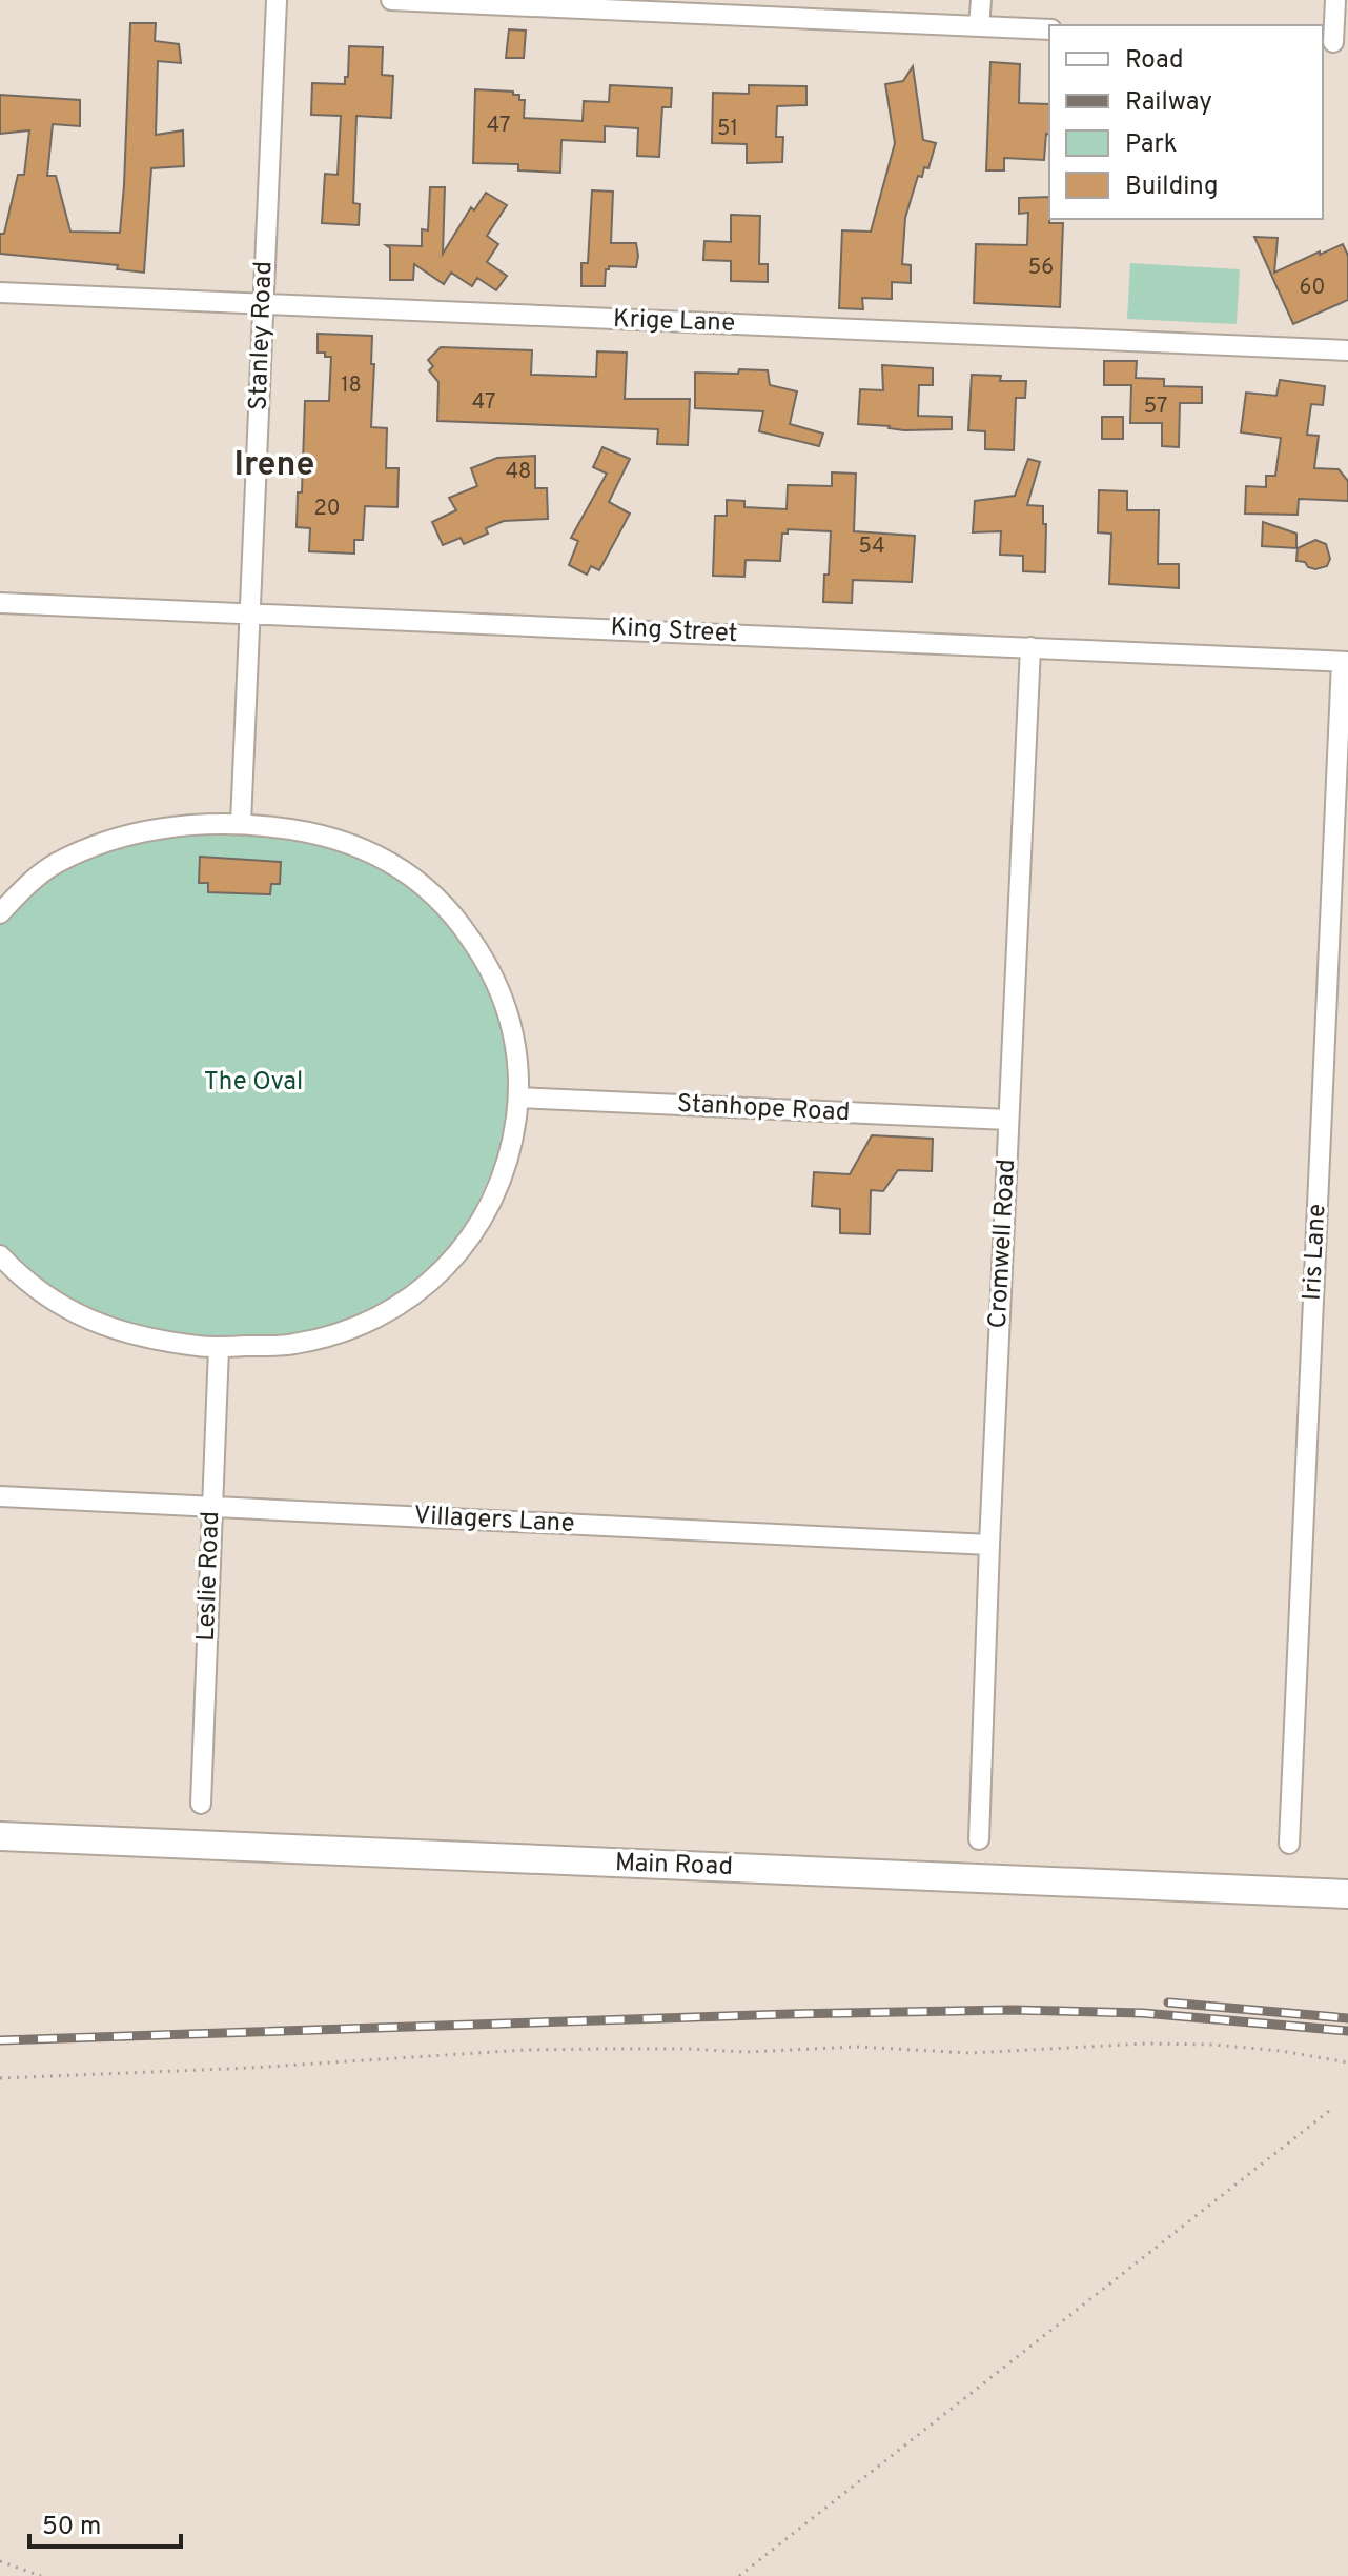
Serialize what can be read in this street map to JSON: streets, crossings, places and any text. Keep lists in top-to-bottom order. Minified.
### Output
{"streets":{"main road":["Main Road"],"street":["Krige Lane","Stanley Road","King Street","Stanhope Road","Cromwell Road","Iris Lane","Villagers Lane","Leslie Road"]},"crossings":[["Krige Lane","Stanley Road"],["Stanley Road","King Street"],["King Street","Cromwell Road"],["King Street","Iris Lane"],["Stanhope Road","Cromwell Road"],["Cromwell Road","Villagers Lane"],["Villagers Lane","Leslie Road"]],"districts":["Irene"],"parks":["The Oval"],"house_numbers":["47","51","56","60","18","47","57","48","20","54"],"legend":["Road","Railway","Park","Building"],"scale_bar":"50 m"}
